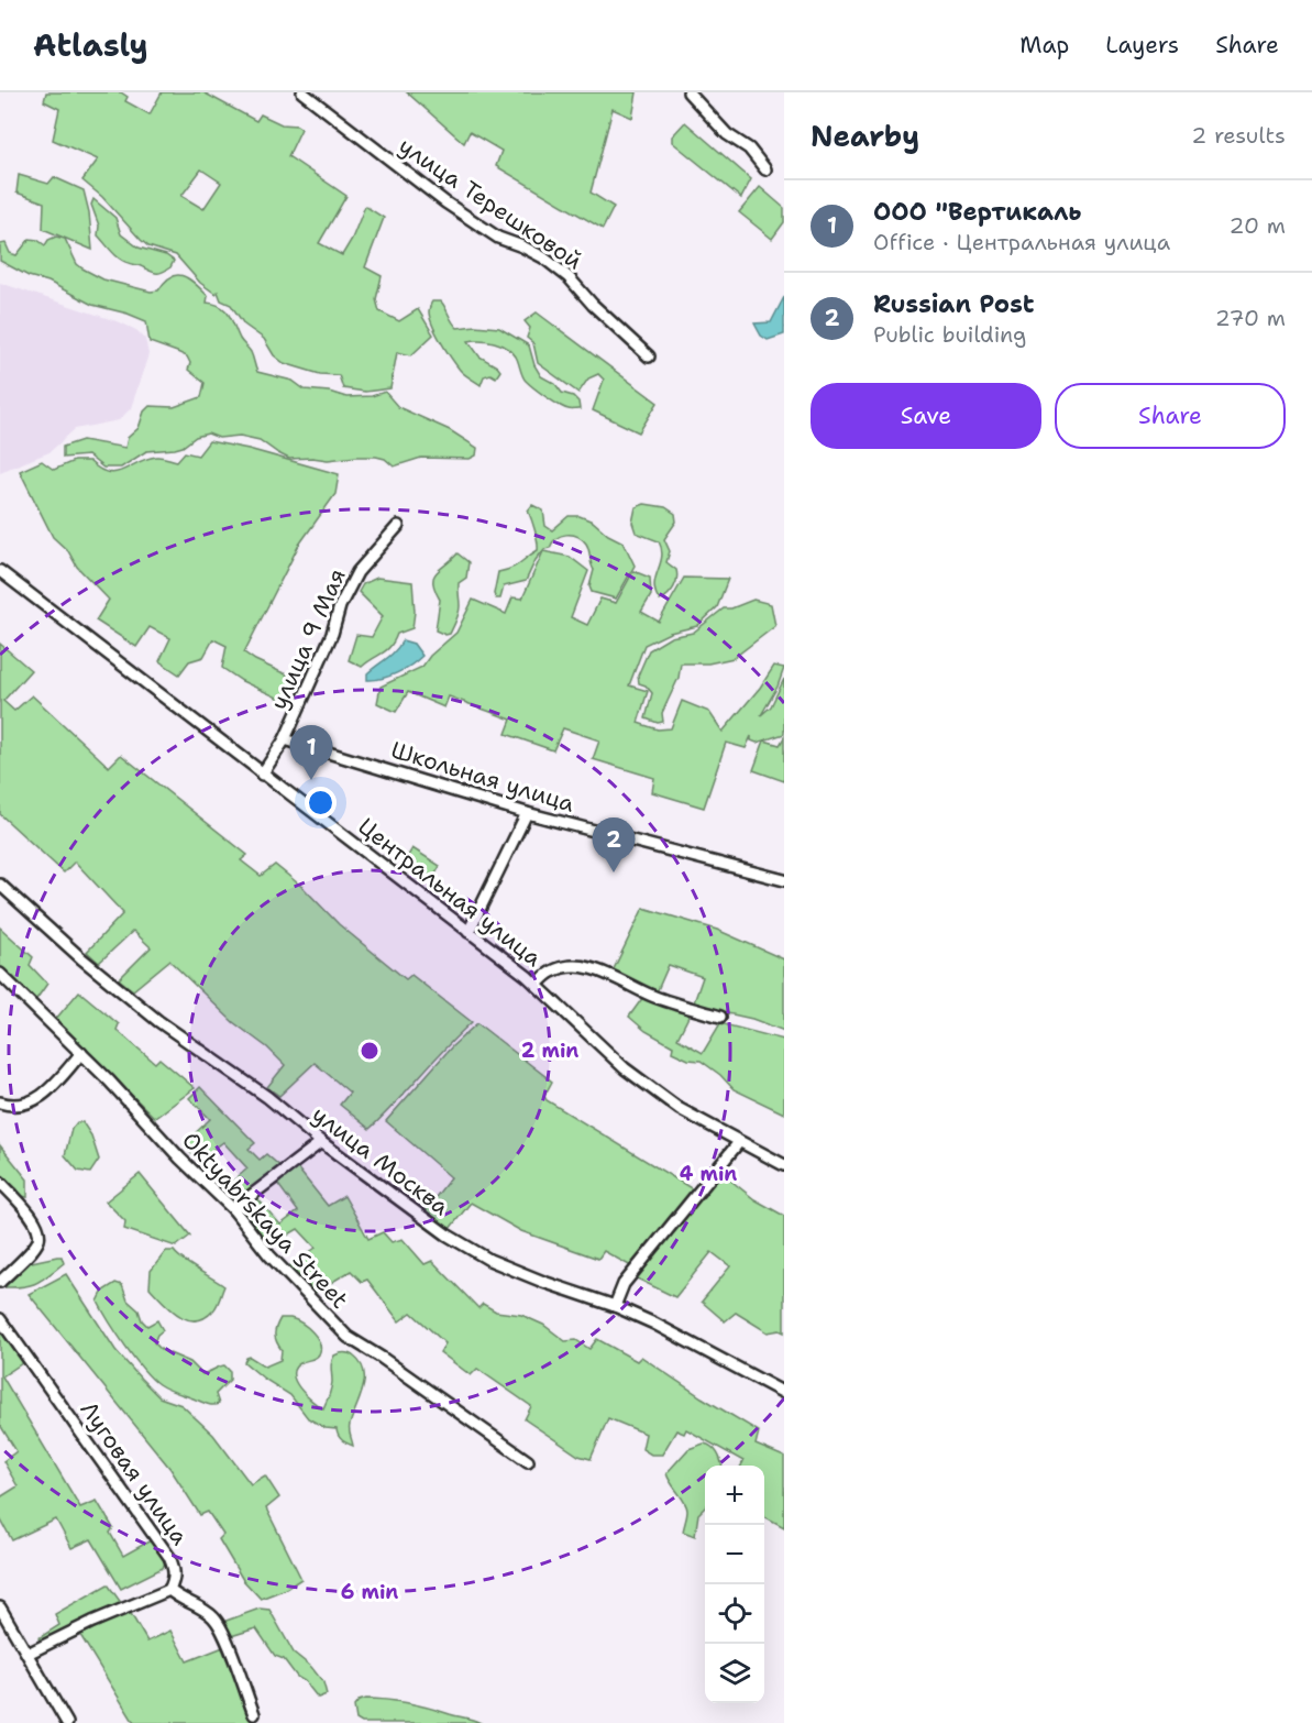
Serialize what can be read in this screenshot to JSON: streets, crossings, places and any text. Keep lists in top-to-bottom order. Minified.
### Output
{"streets":{"street":["улица Терешковой","улица 9 Мая","Школьная улица","Центральная улица","улица Москва","Oktyabrskaya Street","Луговая улица"]},"crossings":[["улица 9 Мая","Школьная улица"],["улица 9 Мая","Центральная улица"]],"page":{"header":"Atlasly","nav":["Map","Layers","Share"],"heading":["Nearby","2 results"],"list":[{"mark":"1","name":"ООО \"Вертикаль","note":"Office · Центральная улица","value":"20 m"},{"mark":"2","name":"Russian Post","note":"Public building","value":"270 m"}],"buttons":["Save","Share"],"pins":["1","2"],"map_buttons":["+","−"]},"rings":["2 min","4 min","6 min"]}
